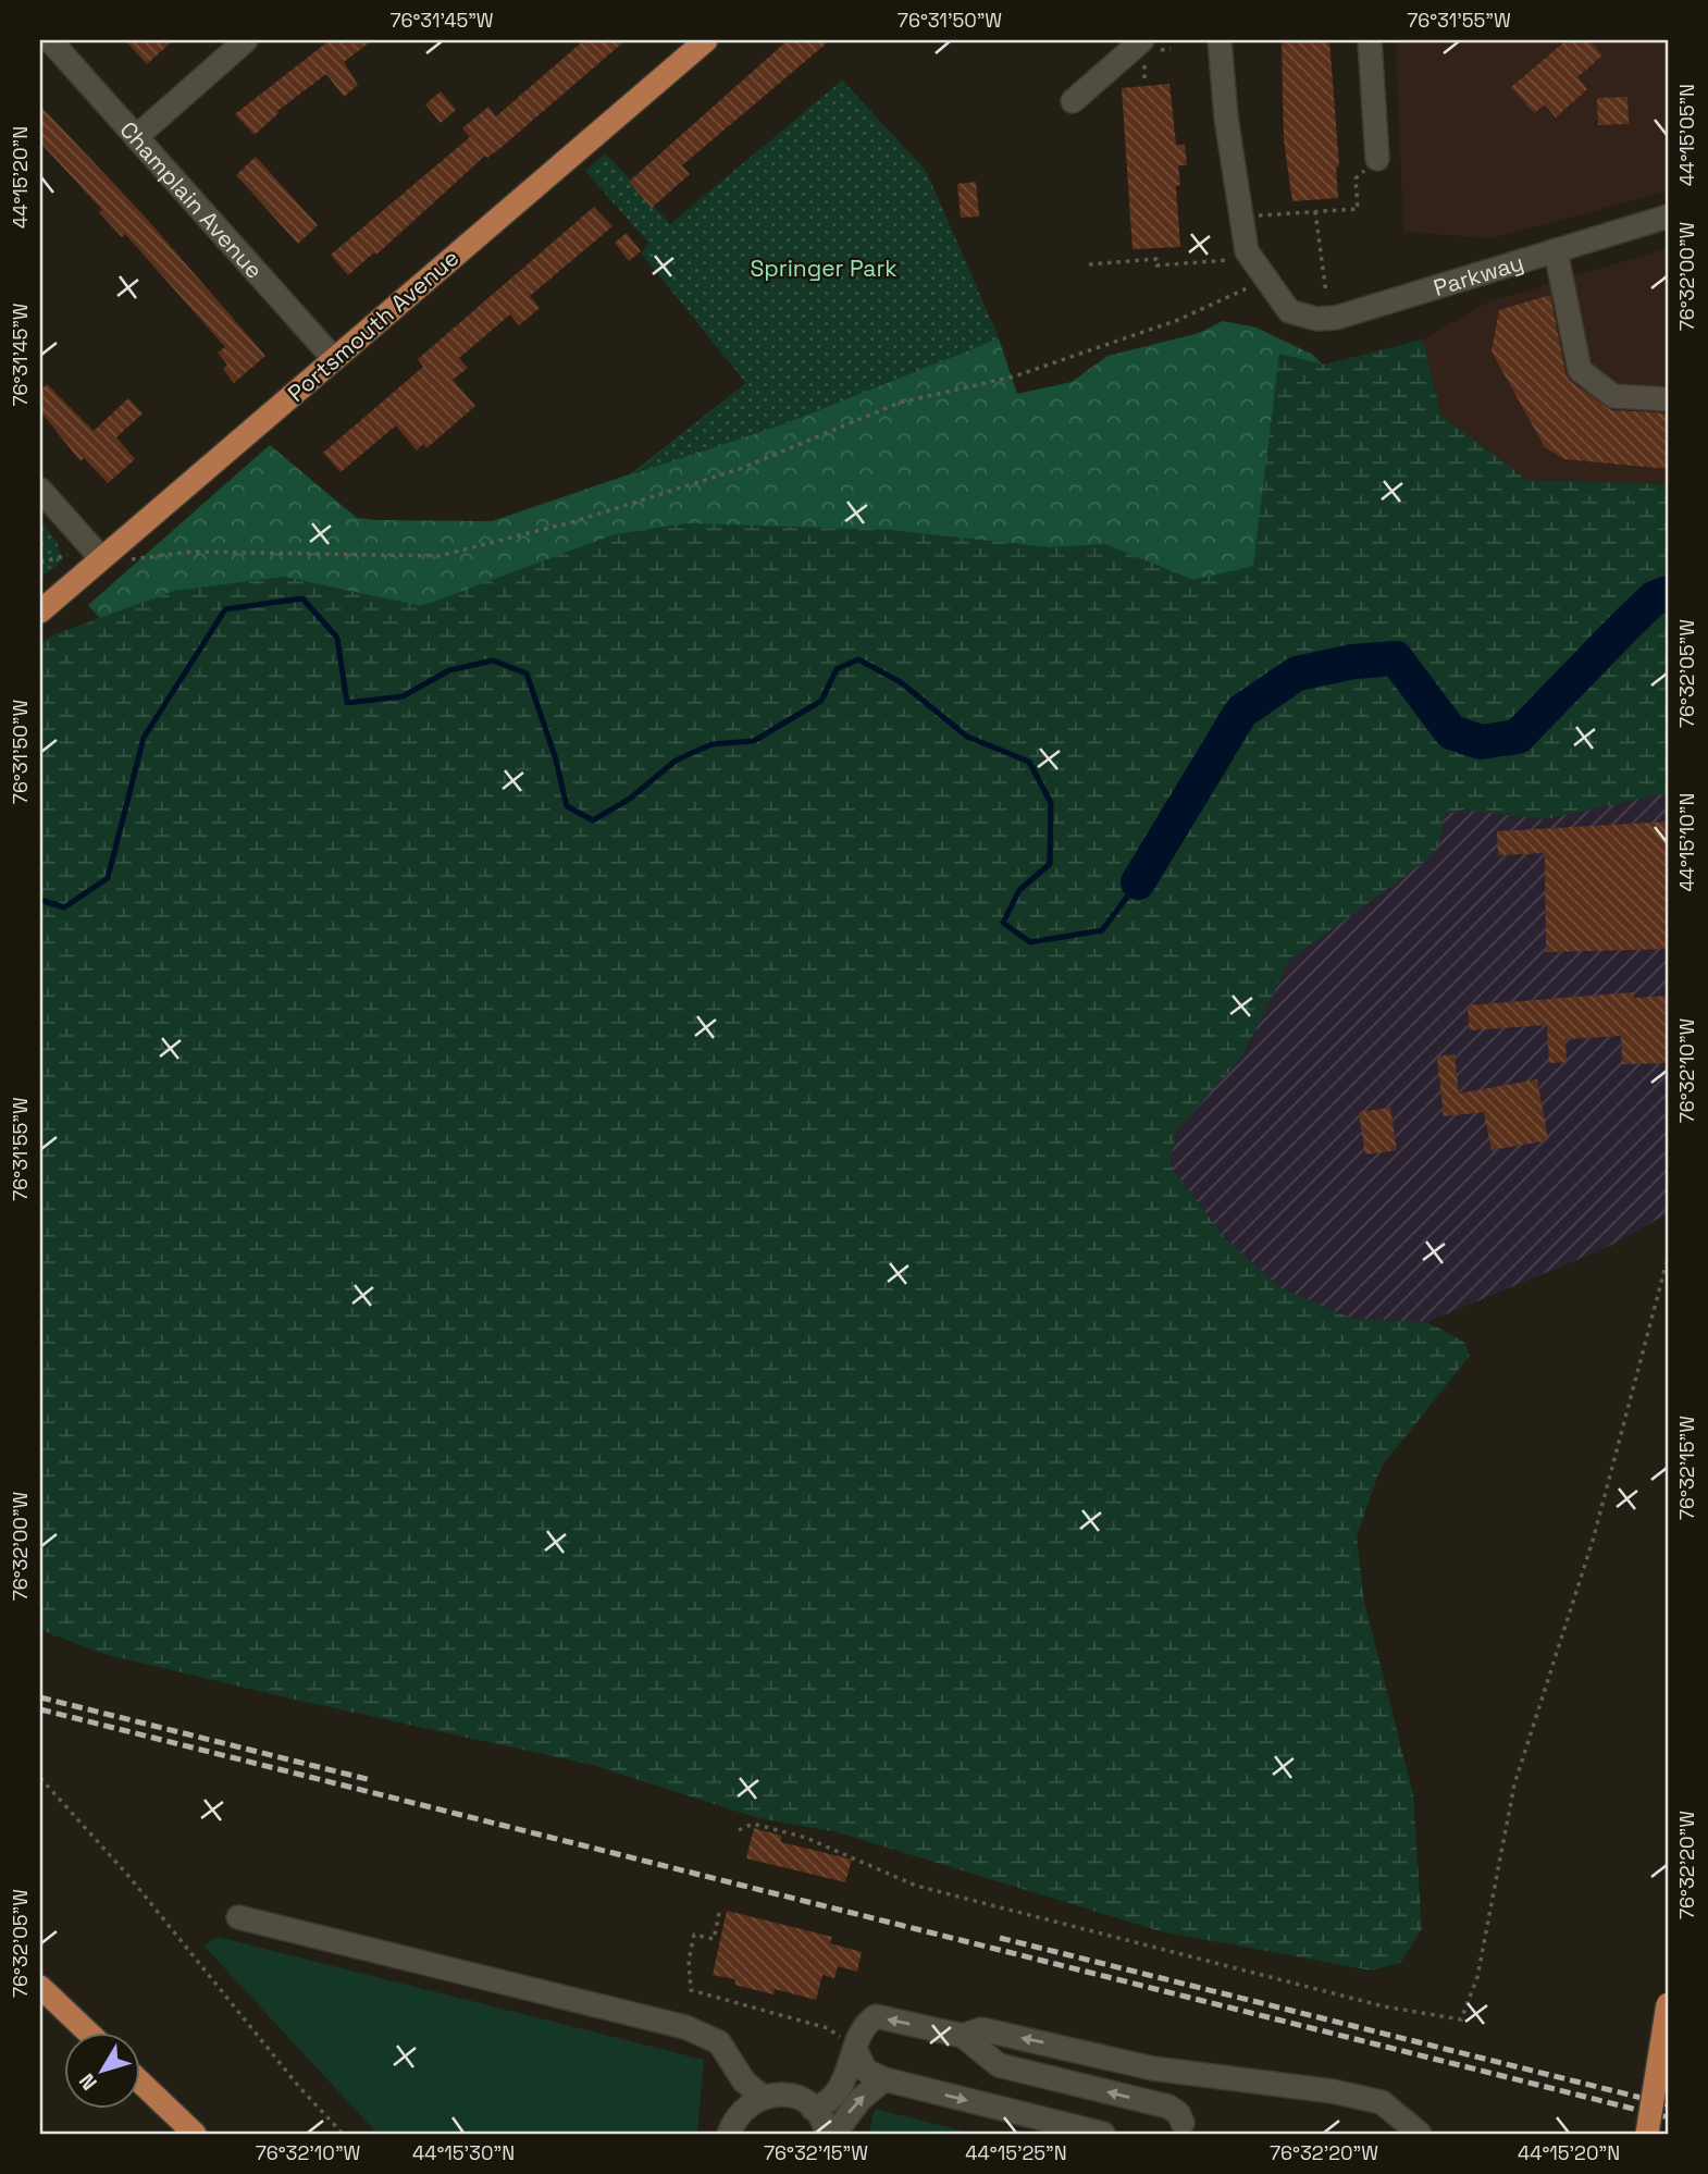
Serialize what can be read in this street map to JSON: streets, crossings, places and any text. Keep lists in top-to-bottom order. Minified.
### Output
{"streets":{"main road":["Portsmouth Avenue"],"street":["Champlain Avenue","Parkway"]},"crossings":[["Champlain Avenue","Portsmouth Avenue"]],"parks":["Springer Park"],"north":"bottom left","coordinates":["76°31'45\"W","76°31'50\"W","76°31'55\"W","44°15'05\"N","44°15'20\"N","76°32'00\"W","76°32'05\"W","44°15'10\"N","76°32'10\"W","76°32'15\"W","76°32'20\"W","44°15'30\"N","44°15'25\"N"]}
